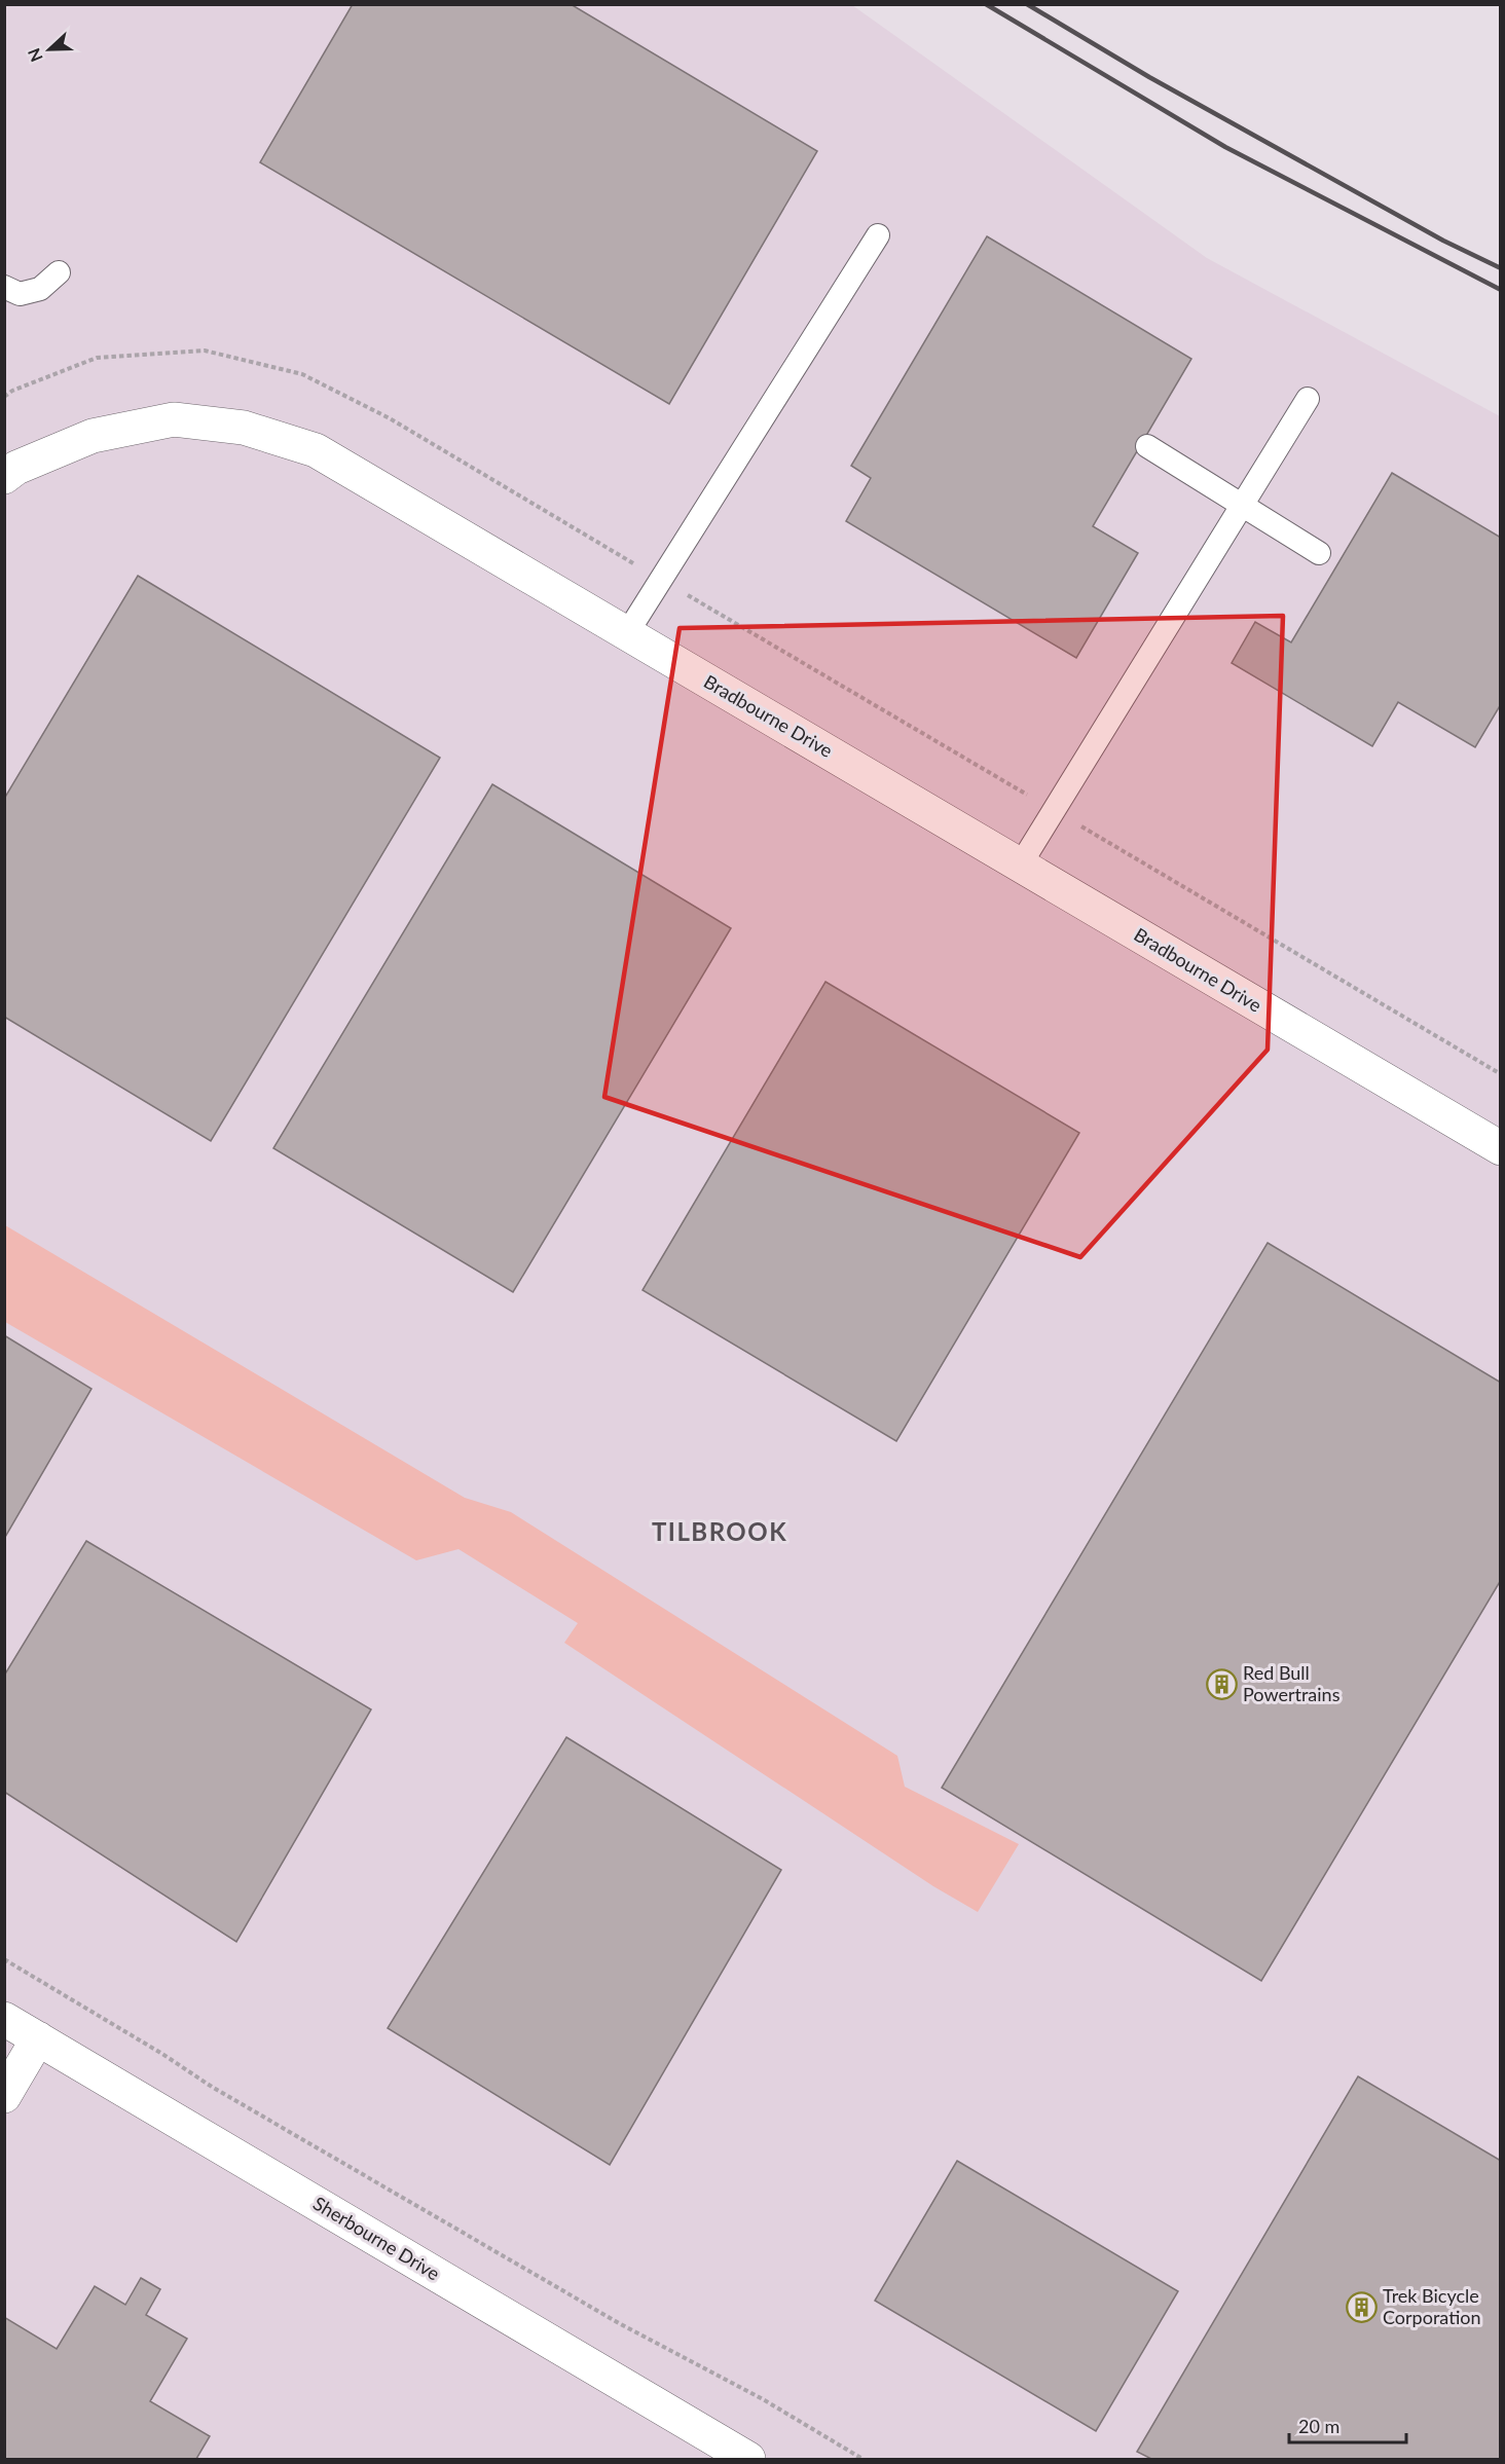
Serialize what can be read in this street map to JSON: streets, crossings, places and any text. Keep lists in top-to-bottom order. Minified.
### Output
{"streets":{"street":["Bradbourne Drive","Sherbourne Drive"]},"districts":["TILBROOK"],"places":{"building":["Red Bull Powertrains","Trek Bicycle Corporation"]},"scale_bar":"20 m","north":"left"}
